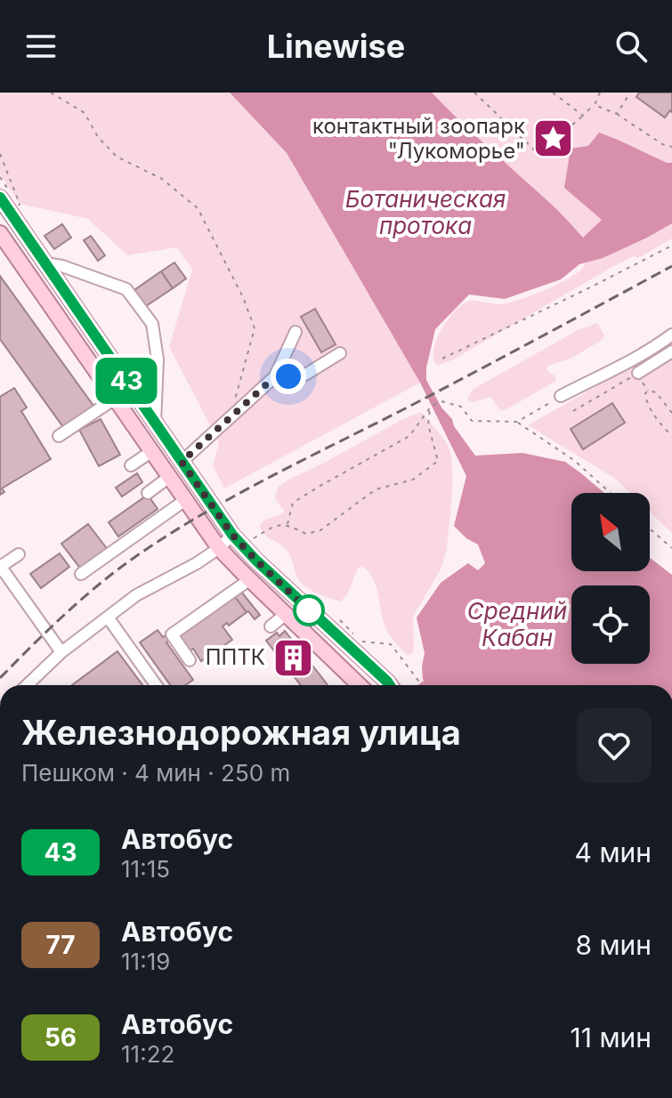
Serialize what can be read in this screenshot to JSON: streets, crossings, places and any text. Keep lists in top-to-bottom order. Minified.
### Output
{"water":["Ботаническая протока","Средний Кабан"],"places":{"place":["контактный зоопарк \"Лукоморье\""],"building":["ППТК"]},"lines":["bus line 43"],"north":"top left","page":{"header":"Linewise","on_map":"43","heading":["Железнодорожная улица","Пешком · 4 мин · 250 m"],"list":[{"mark":"43","name":"Автобус","note":"11:15","value":"4 мин"},{"mark":"77","name":"Автобус","note":"11:19","value":"8 мин"},{"mark":"56","name":"Автобус","note":"11:22","value":"11 мин"}]}}
